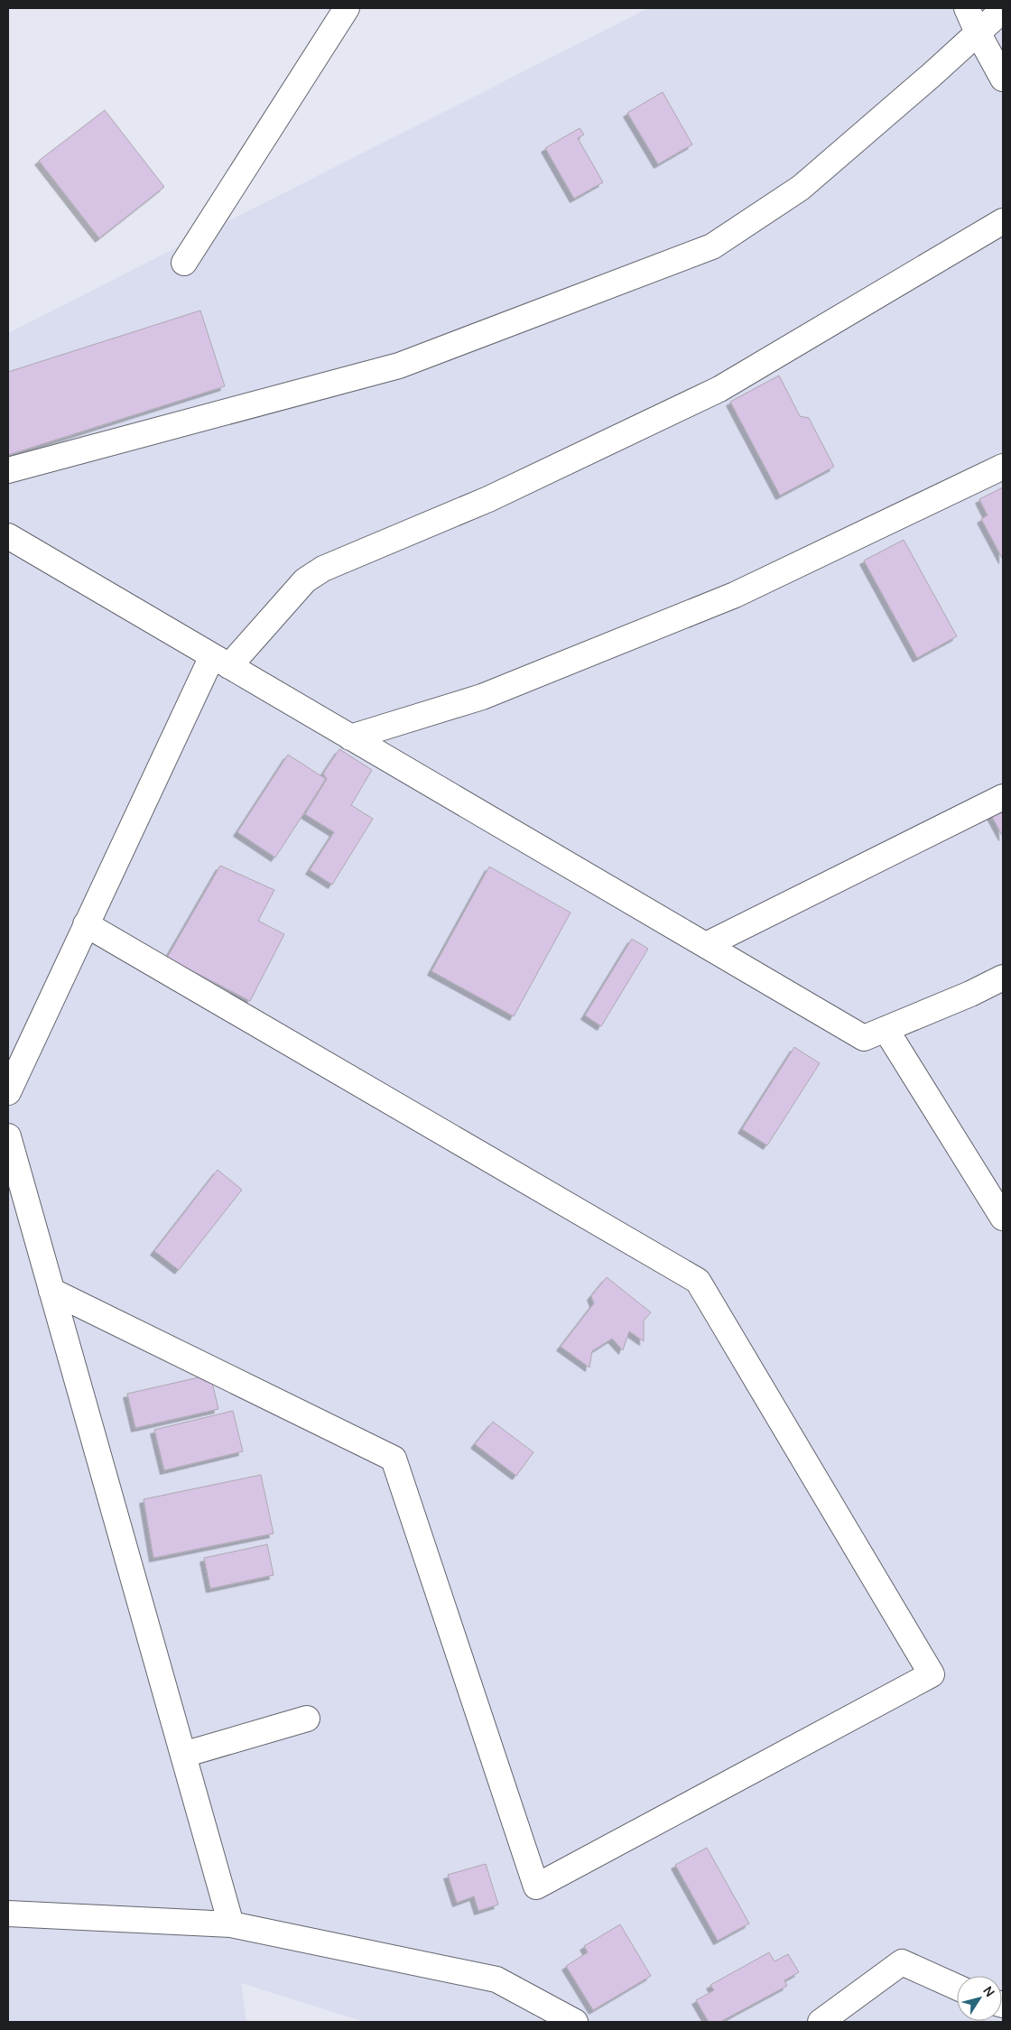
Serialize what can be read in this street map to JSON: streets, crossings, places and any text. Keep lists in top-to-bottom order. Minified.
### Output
{"north":"top right"}
